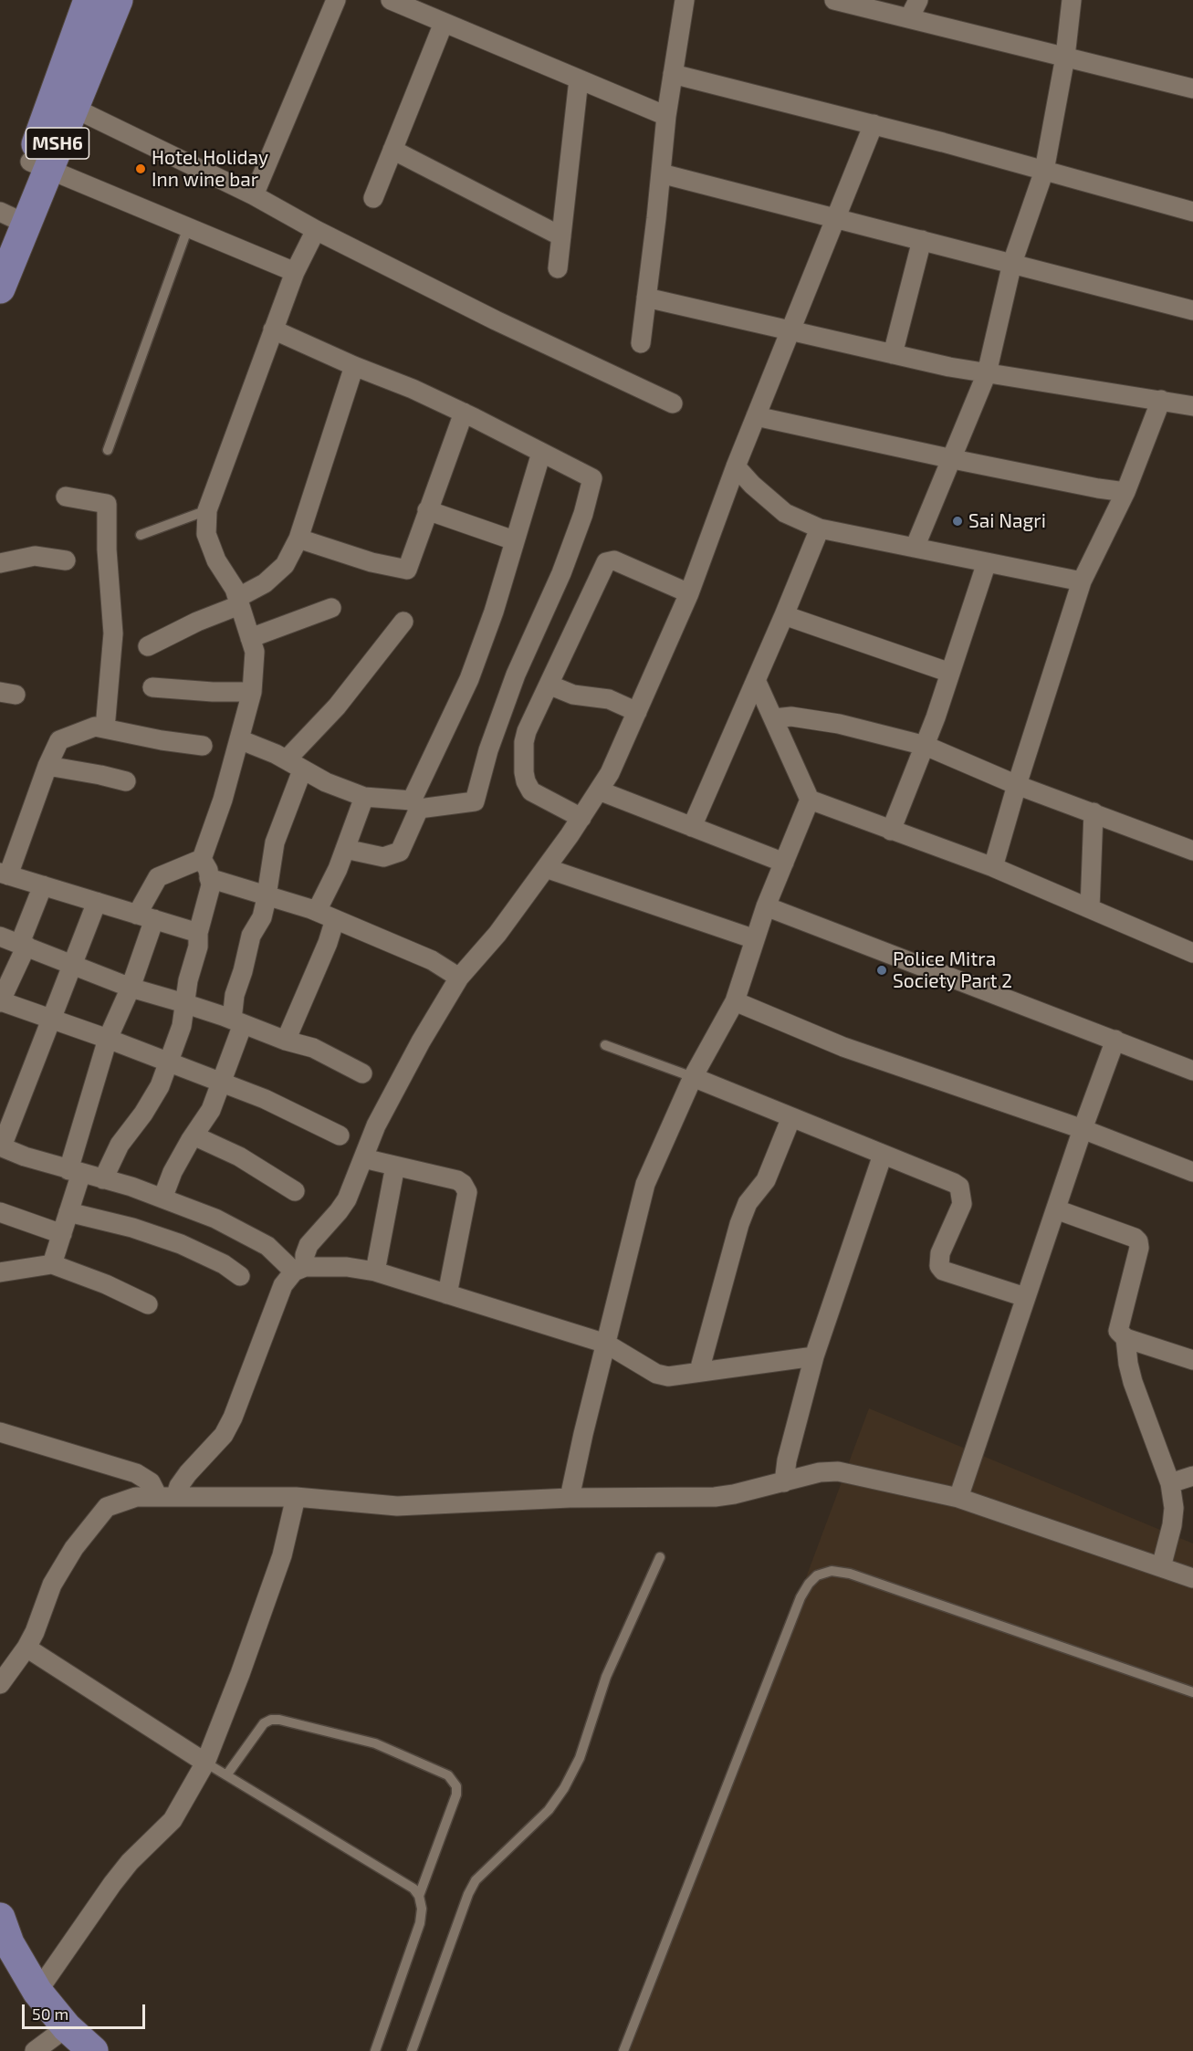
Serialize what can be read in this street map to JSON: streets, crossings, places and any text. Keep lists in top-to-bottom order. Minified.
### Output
{"streets":{"main road":["MSH6"]},"places":["Hotel Holiday Inn wine bar","Sai Nagri","Police Mitra Society Part 2"],"scale_bar":"50 m"}
